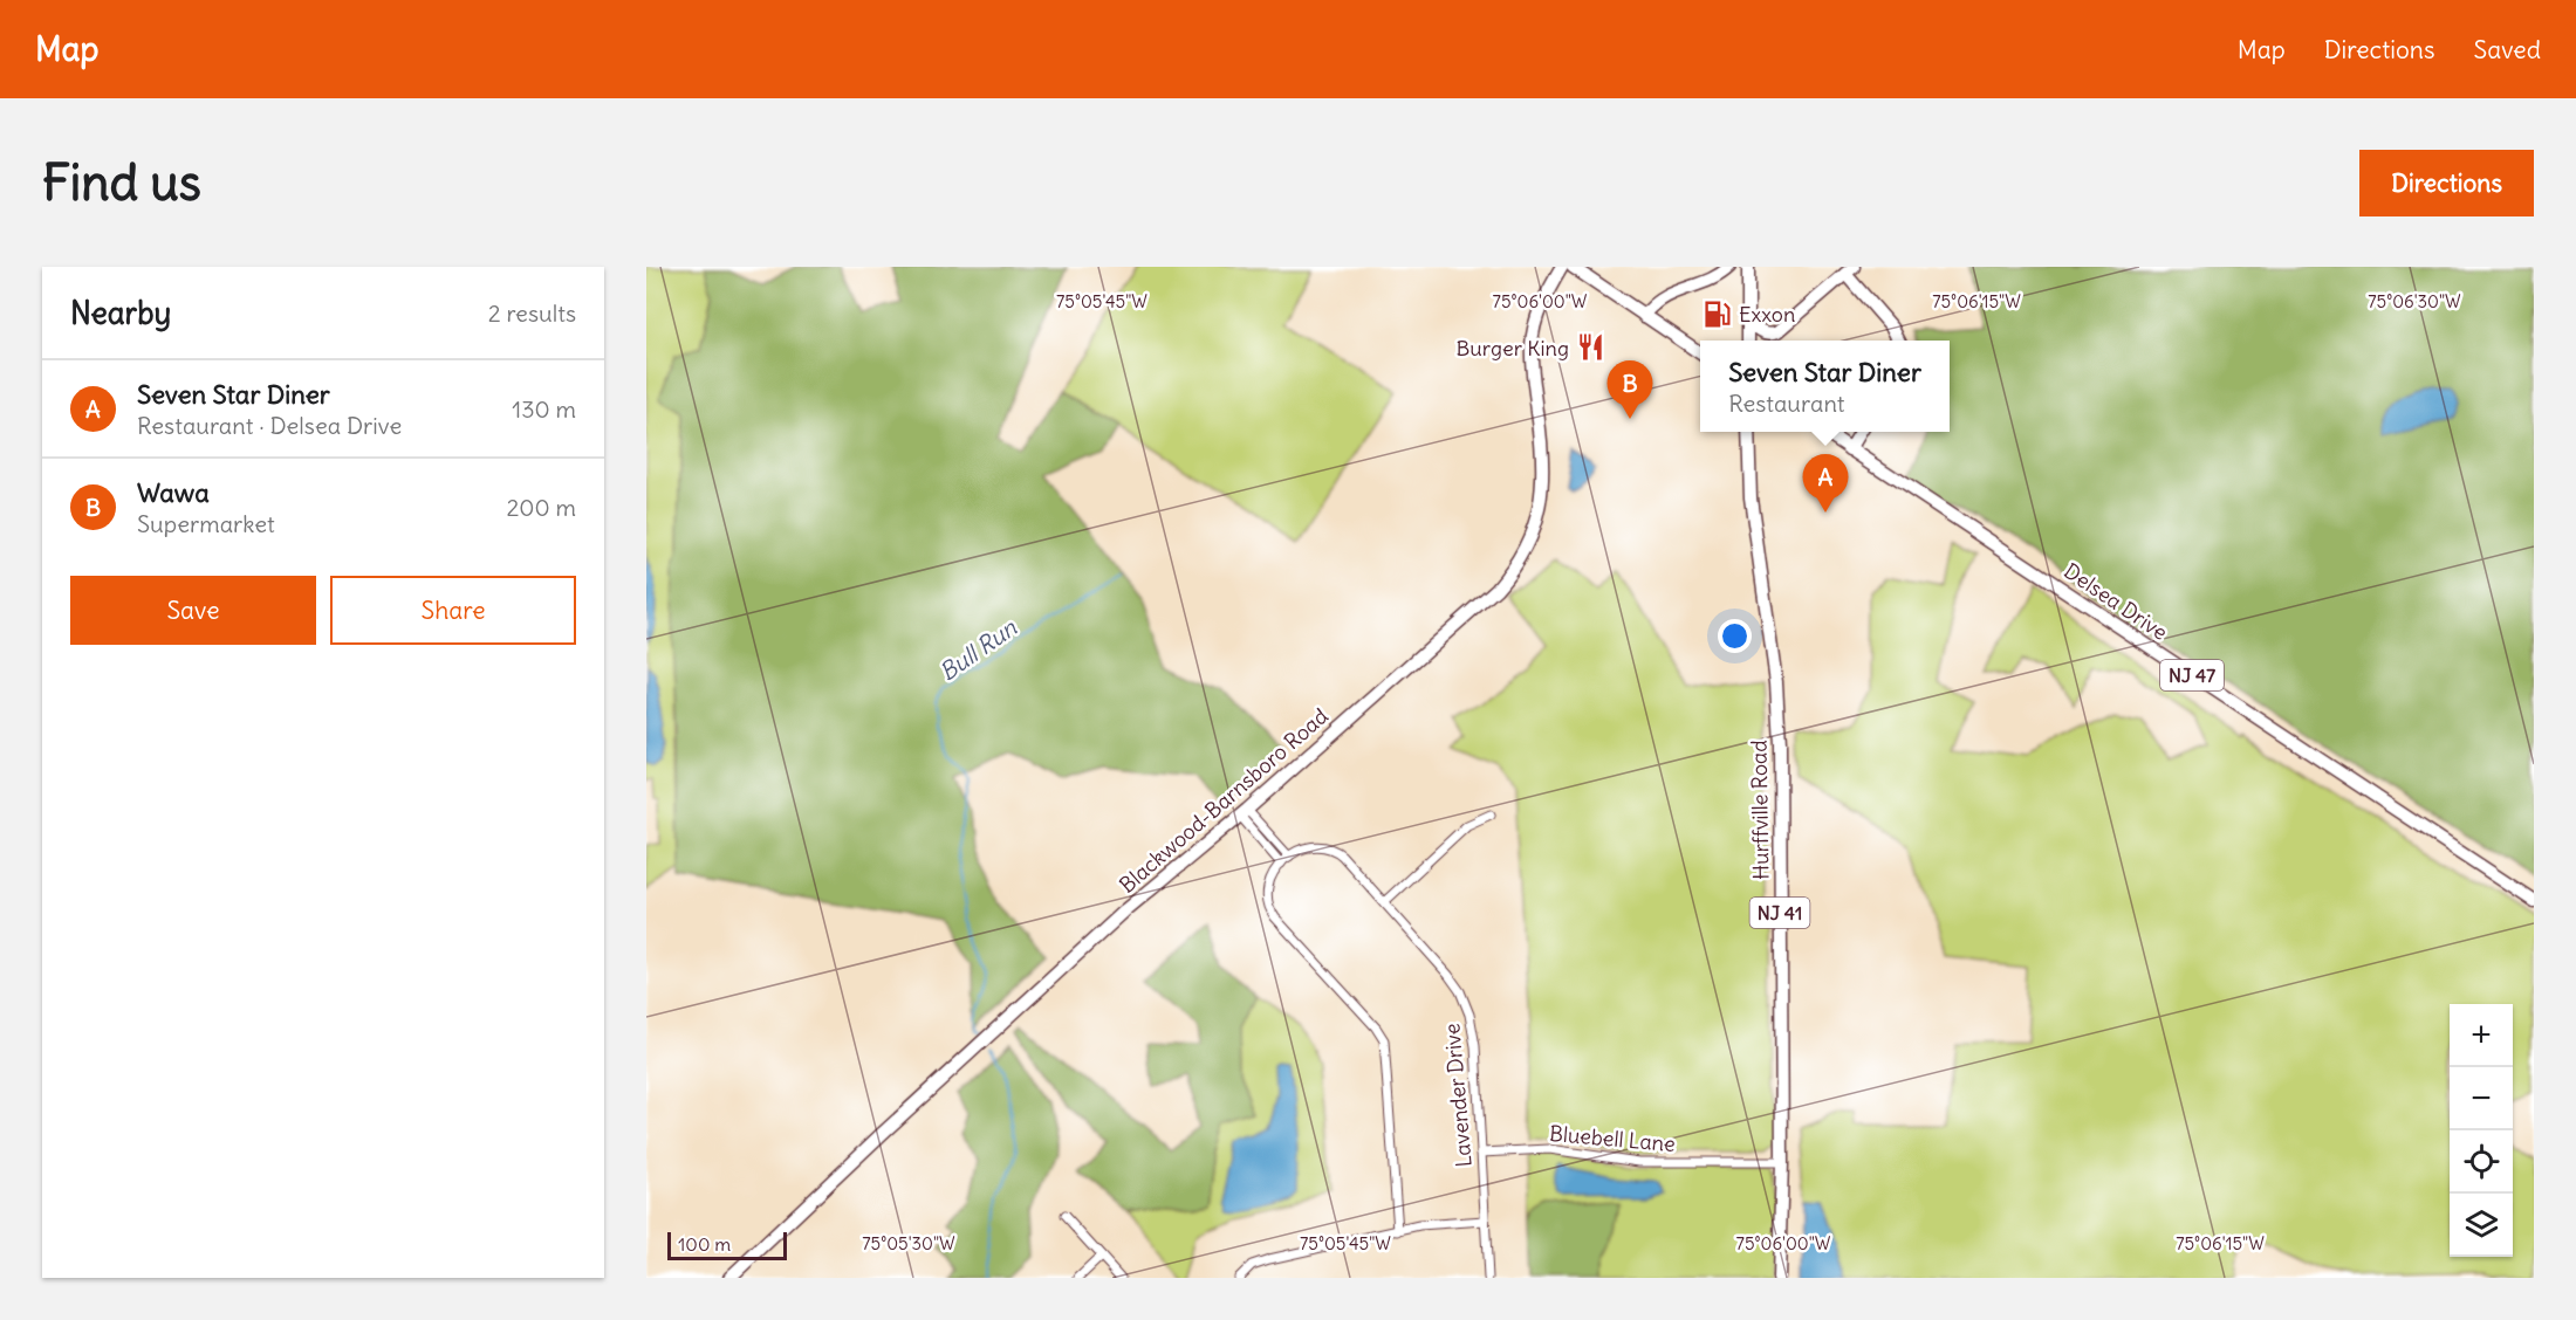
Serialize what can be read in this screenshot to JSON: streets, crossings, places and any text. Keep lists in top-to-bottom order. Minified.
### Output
{"streets":{"main road":["Delsea Drive","NJ 47","Blackwood-Barnsboro Road","Hurffville Road","NJ 41"],"street":["Lavender Drive","Bluebell Lane"]},"crossings":[["Hurffville Road","Bluebell Lane"],["Lavender Drive","Bluebell Lane"]],"water":["Bull Run"],"places":{"fuel station":["Exxon"],"restaurant":["Burger King"]},"scale_bar":"100 m","page":{"header":"Map","nav":["Map","Directions","Saved"],"buttons":["Directions",["Save","Share"]],"title":"Find us","heading":["Nearby","2 results"],"popup":["Seven Star Diner","Restaurant"],"list":[{"mark":"A","name":"Seven Star Diner","note":"Restaurant · Delsea Drive","value":"130 m"},{"mark":"B","name":"Wawa","note":"Supermarket","value":"200 m"}],"pins":["B","A"],"map_buttons":["+","−"],"scale":"100 m"},"coordinates":["75°06'30\"W","75°05'45\"W","75°06'00\"W","75°06'15\"W","75°05'30\"W"]}
